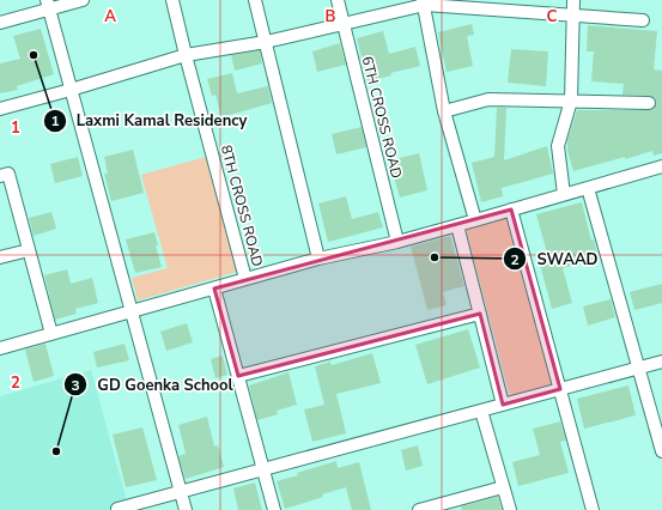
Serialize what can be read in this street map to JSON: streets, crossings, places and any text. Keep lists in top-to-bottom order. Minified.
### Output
{"streets":{"street":["6TH CROSS ROAD","8TH CROSS ROAD"]},"places":["Laxmi Kamal Residency","SWAAD","GD Goenka School"],"grid":{"columns":["A","B","C"],"rows":["1","2"]}}
